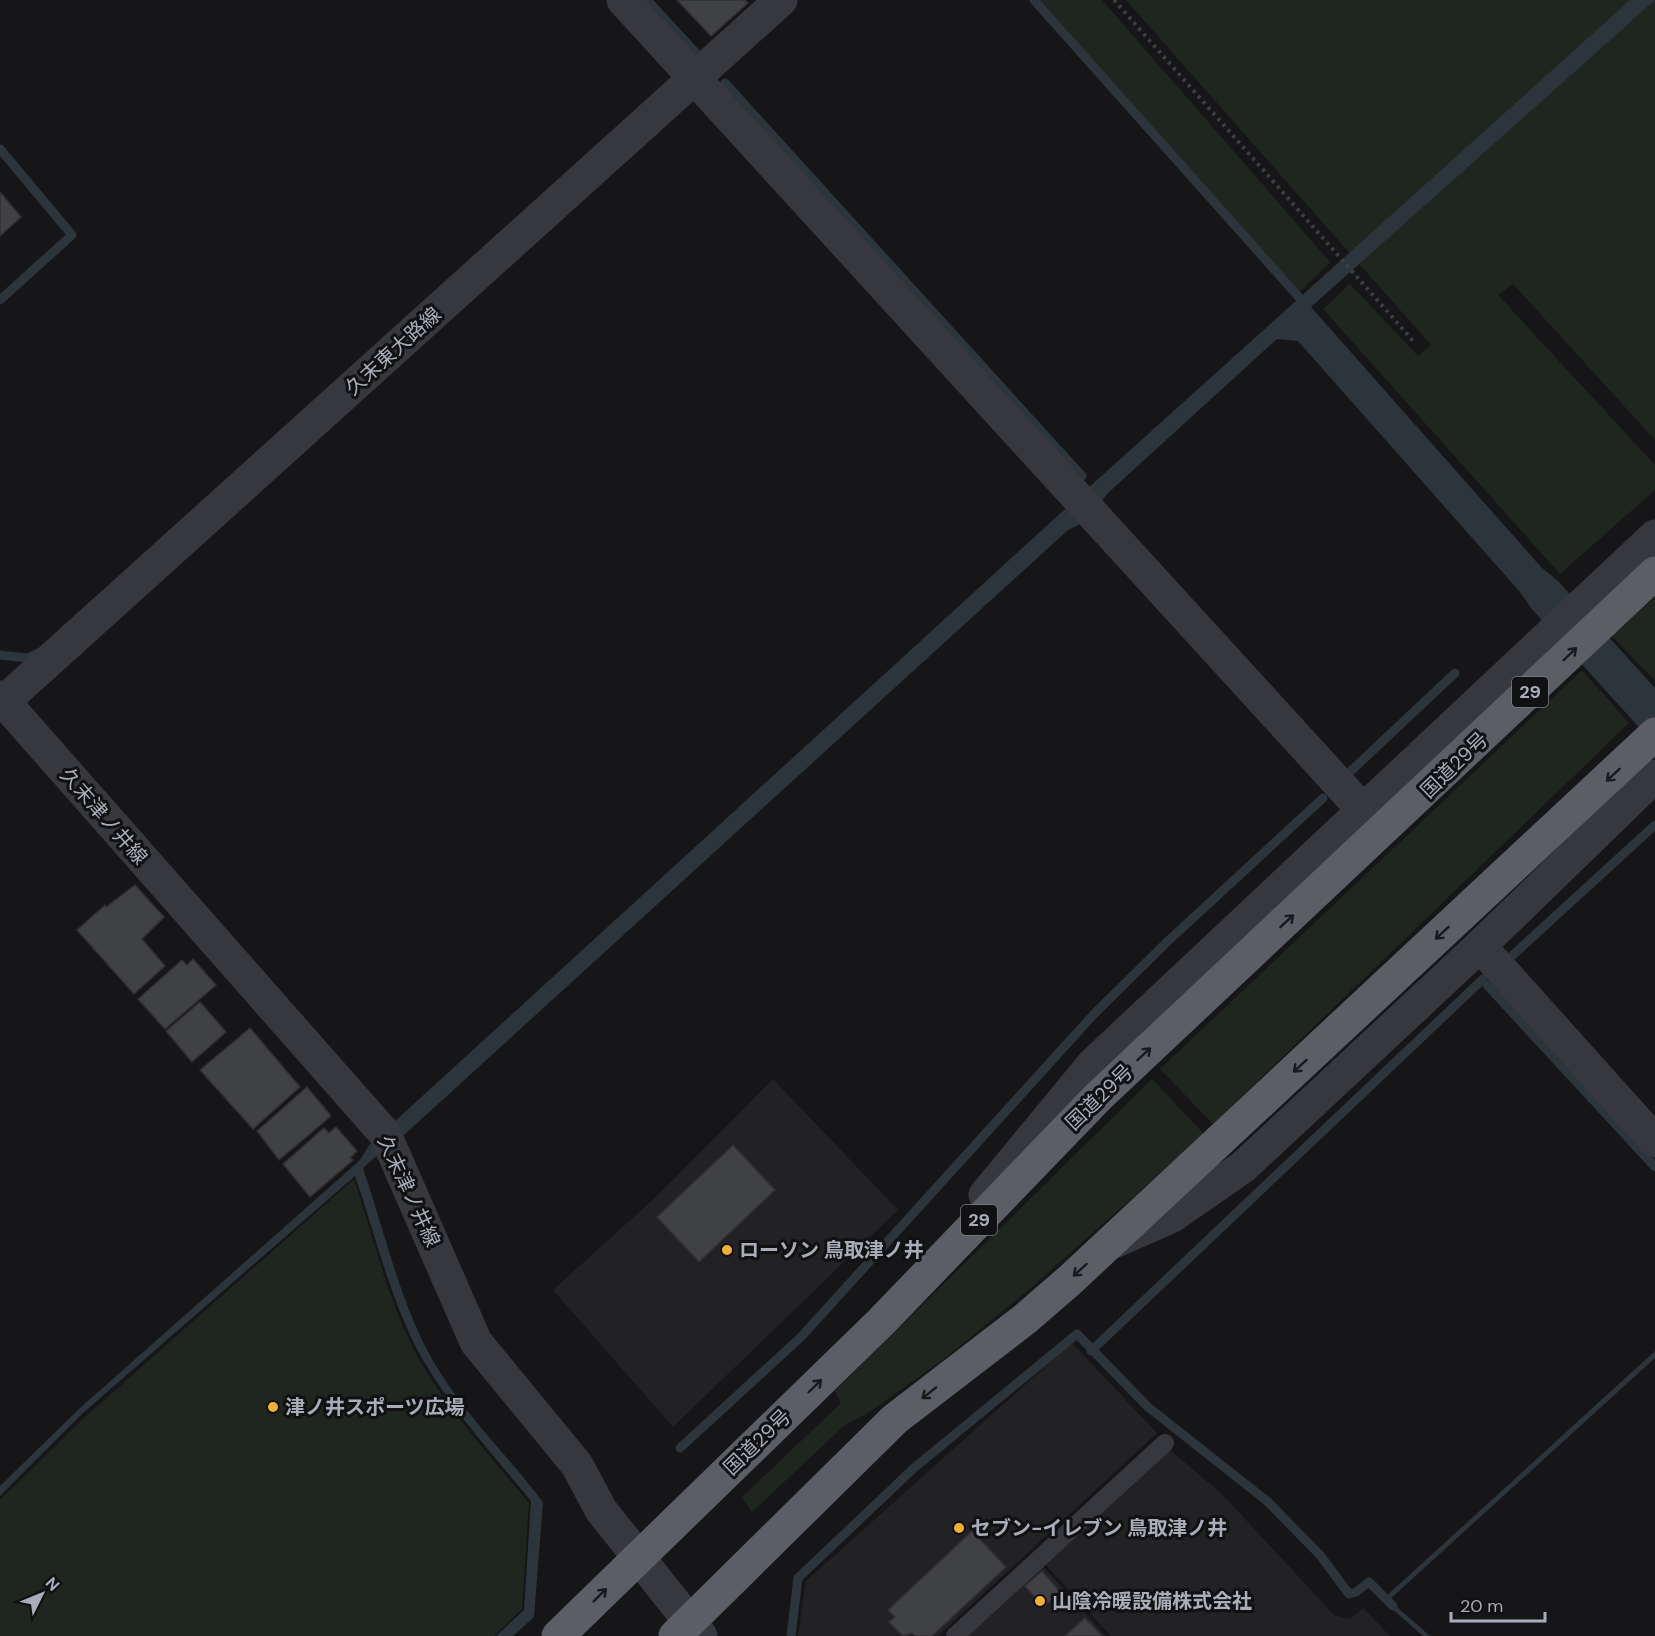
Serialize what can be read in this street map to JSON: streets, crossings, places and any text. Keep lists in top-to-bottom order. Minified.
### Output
{"streets":{"highway":["29","国道29号"],"street":["久末東大路線","久末津ノ井線"]},"crossings":[["久末東大路線","久末津ノ井線"],["国道29号","久末津ノ井線"]],"places":["ローソン 鳥取津ノ井","津ノ井スポーツ広場","セブン-イレブン 鳥取津ノ井","山陰冷暖設備株式会社"],"scale_bar":"20 m","north":"top right"}
